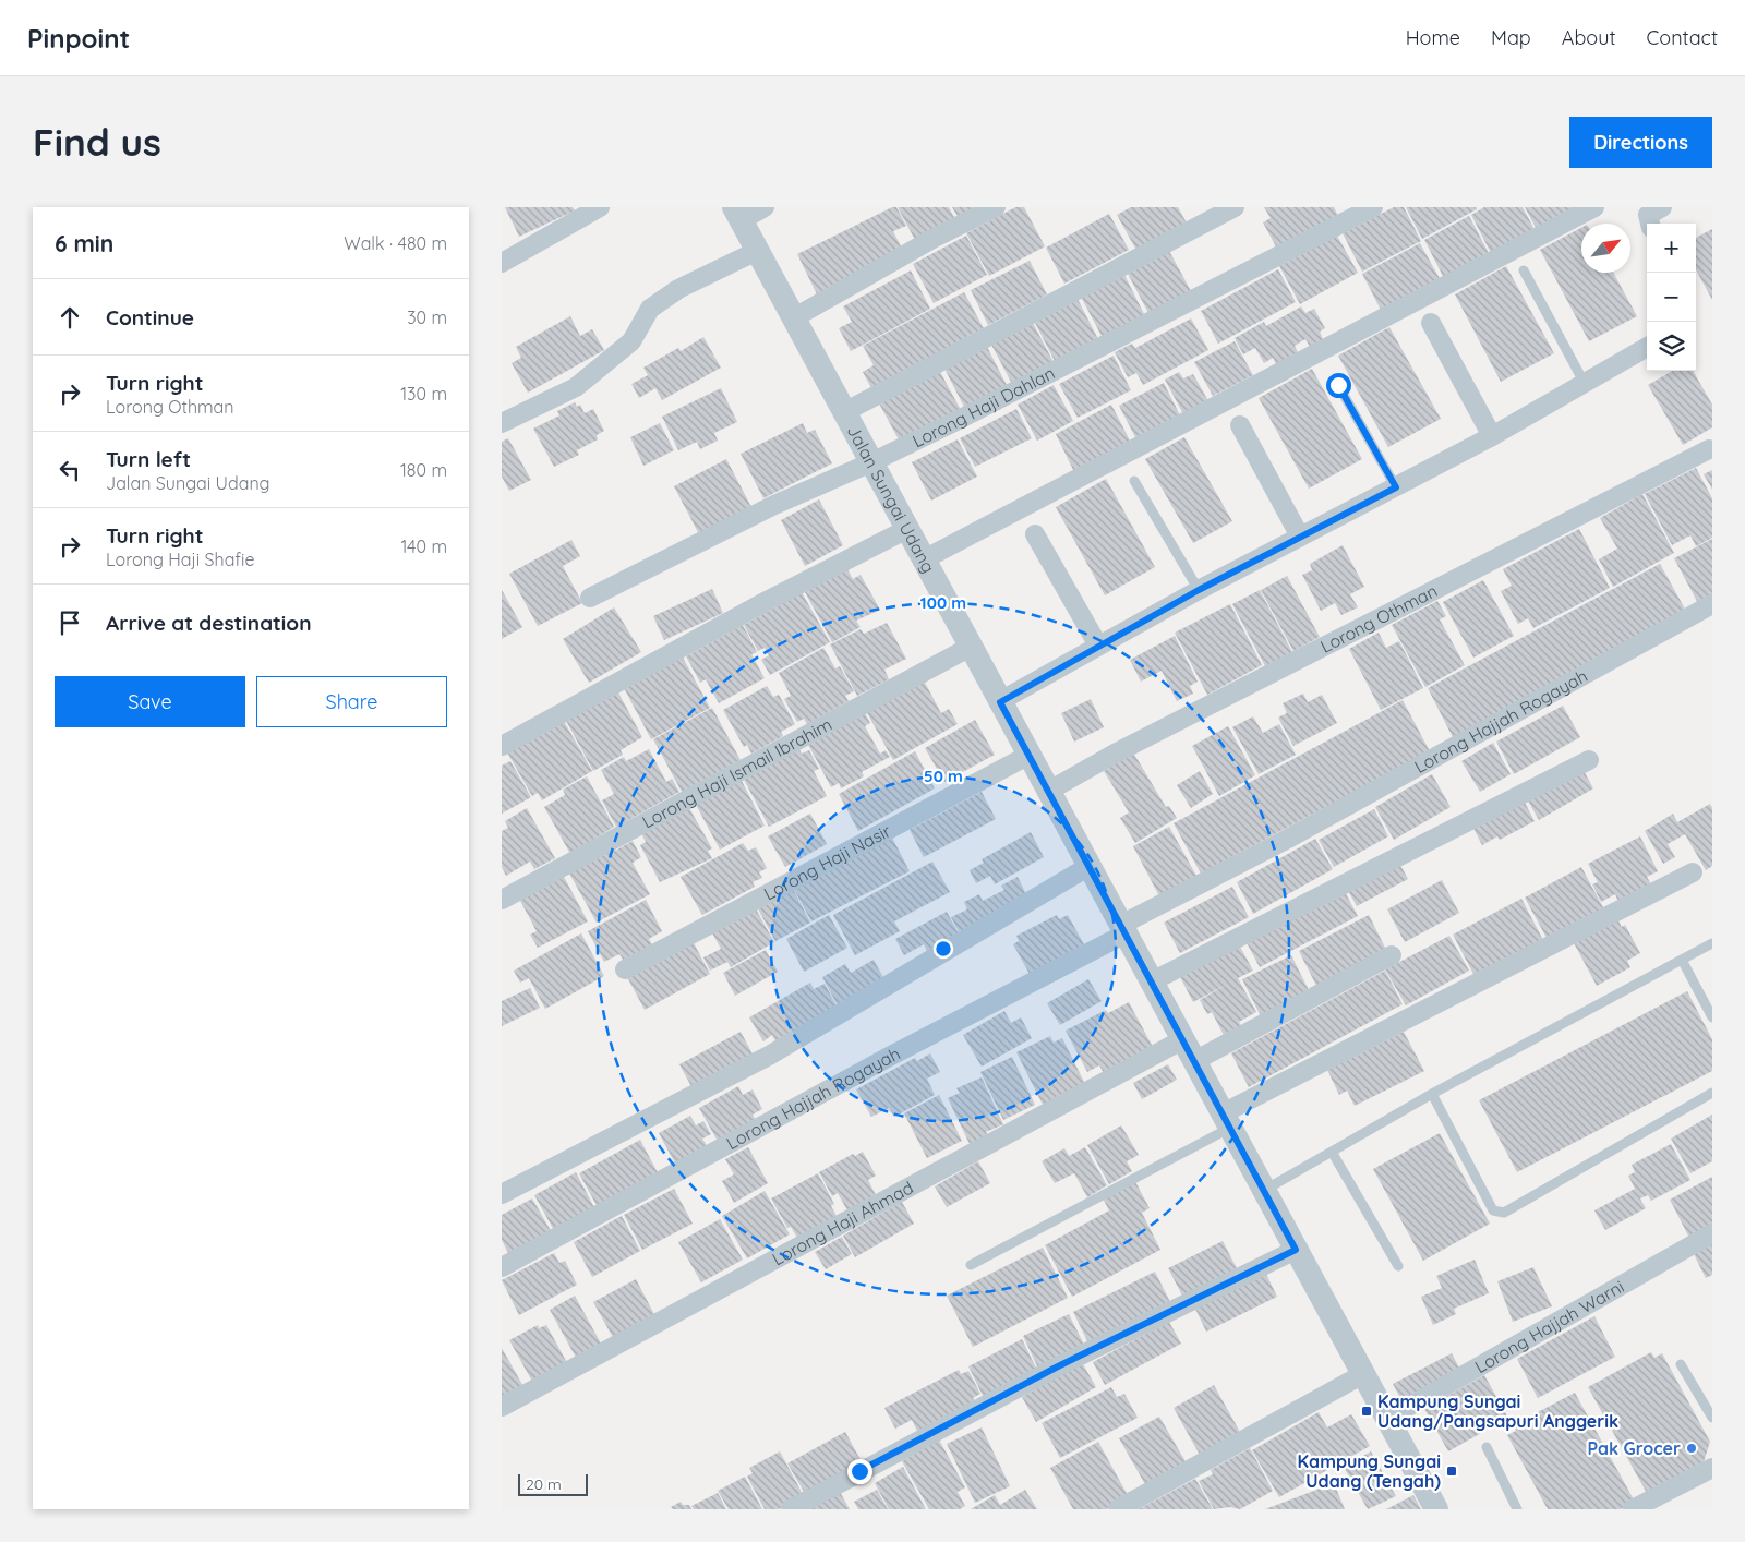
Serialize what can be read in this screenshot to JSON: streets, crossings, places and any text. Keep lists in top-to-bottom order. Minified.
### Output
{"streets":{"street":["Lorong Haji Dahlan","Jalan Sungai Udang","Lorong Othman","Lorong Hajjah Rogayah","Lorong Haji Ismail Ibrahim","Lorong Haji Nasir","Lorong Haji Ahmad","Lorong Hajjah Warni"]},"crossings":[["Lorong Haji Dahlan","Jalan Sungai Udang"],["Jalan Sungai Udang","Lorong Othman"],["Jalan Sungai Udang","Lorong Hajjah Rogayah"],["Jalan Sungai Udang","Lorong Haji Ismail Ibrahim"],["Jalan Sungai Udang","Lorong Haji Nasir"],["Jalan Sungai Udang","Lorong Haji Ahmad"],["Jalan Sungai Udang","Lorong Hajjah Warni"]],"places":{"transit":["Kampung Sungai Udang/Pangsapuri Anggerik","Kampung Sungai Udang (Tengah)"],"other":["Pak Grocer"]},"scale_bar":"20 m","north":"top right","page":{"header":"Pinpoint","nav":["Home","Map","About","Contact"],"buttons":["Directions",["Save","Share"]],"title":"Find us","heading":["6 min","Walk · 480 m"],"map_buttons":["+","−"],"list":[["Continue","30 m"],["Turn right","Lorong Othman","130 m"],["Turn left","Jalan Sungai Udang","180 m"],["Turn right","Lorong Haji Shafie","140 m"],"Arrive at destination"],"scale":"20 m"},"rings":["100 m","50 m"]}
